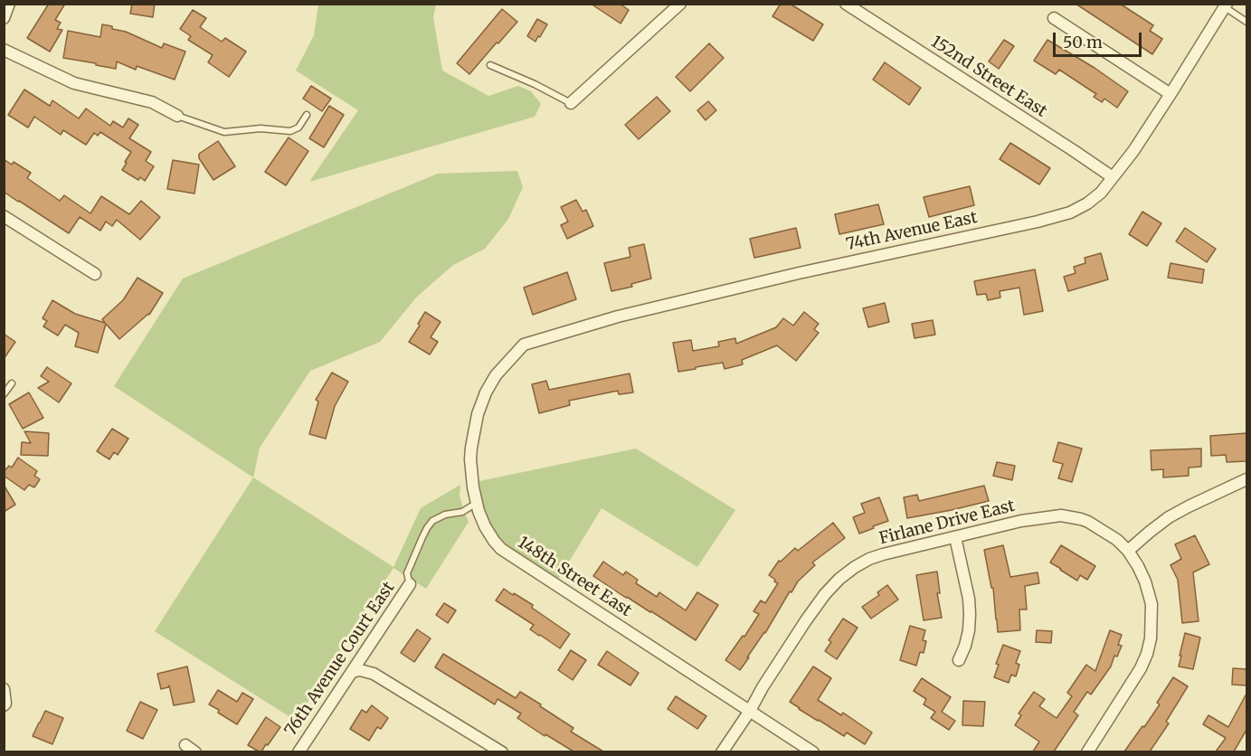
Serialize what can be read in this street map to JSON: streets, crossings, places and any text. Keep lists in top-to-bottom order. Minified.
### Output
{"streets":{"street":["152nd Street East","74th Avenue East","Firlane Drive East","148th Street East","76th Avenue Court East"]},"crossings":[["152nd Street East","74th Avenue East"],["74th Avenue East","148th Street East"],["Firlane Drive East","148th Street East"]],"scale_bar":"50 m"}
